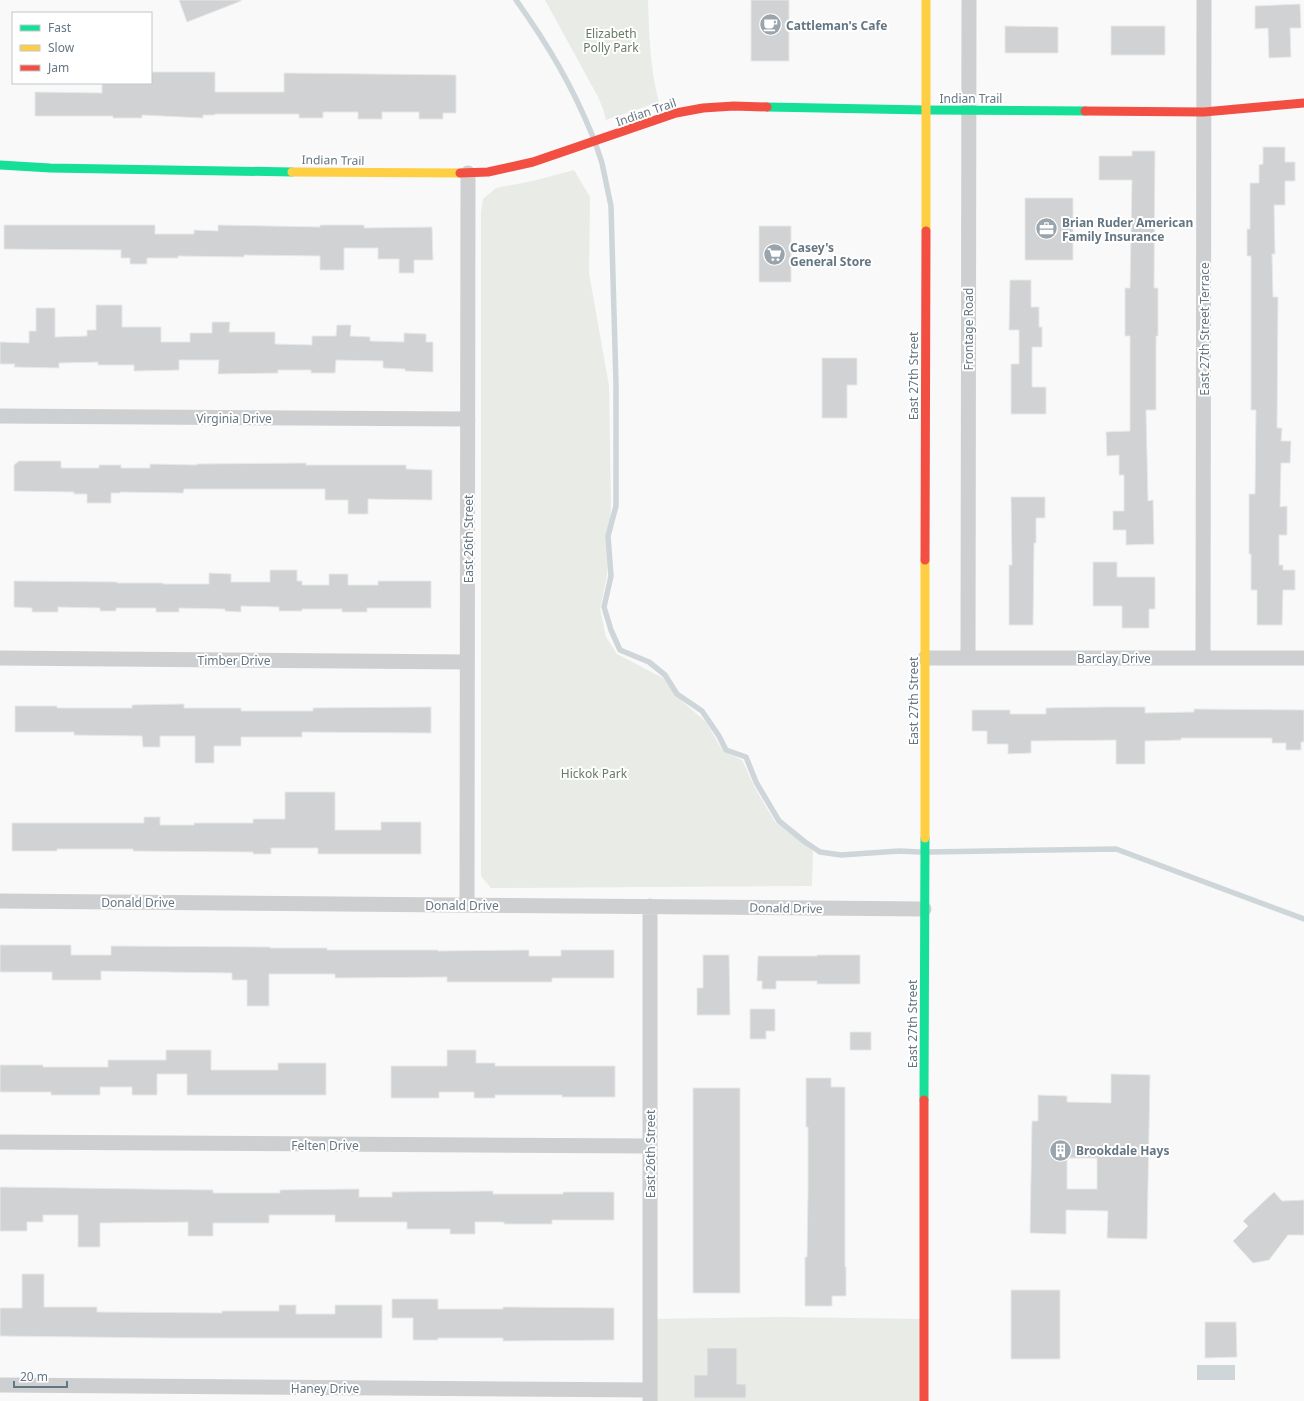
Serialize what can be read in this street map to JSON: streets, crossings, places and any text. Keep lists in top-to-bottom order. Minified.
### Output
{"streets":{"main road":["Indian Trail","East 27th Street"],"street":["Frontage Road","East 27th Street Terrace","Virginia Drive","East 26th Street","Barclay Drive","Timber Drive","Donald Drive","Felten Drive","Haney Drive"]},"crossings":[["Indian Trail","Frontage Road"],["Indian Trail","East 27th Street Terrace"],["Indian Trail","East 27th Street"],["Indian Trail","East 26th Street"],["Frontage Road","Barclay Drive"],["East 27th Street Terrace","Barclay Drive"],["East 27th Street","Barclay Drive"],["East 27th Street","Donald Drive"],["Virginia Drive","East 26th Street"],["East 26th Street","Timber Drive"],["East 26th Street","Donald Drive"],["East 26th Street","Felten Drive"],["East 26th Street","Haney Drive"]],"parks":["Elizabeth Polly Park","Hickok Park"],"places":{"cafe":["Cattleman's Cafe"],"office":["Brian Ruder American Family Insurance"],"supermarket":["Casey's General Store"],"building":["Brookdale Hays"]},"legend":["Fast","Slow","Jam"],"scale_bar":"20 m"}
